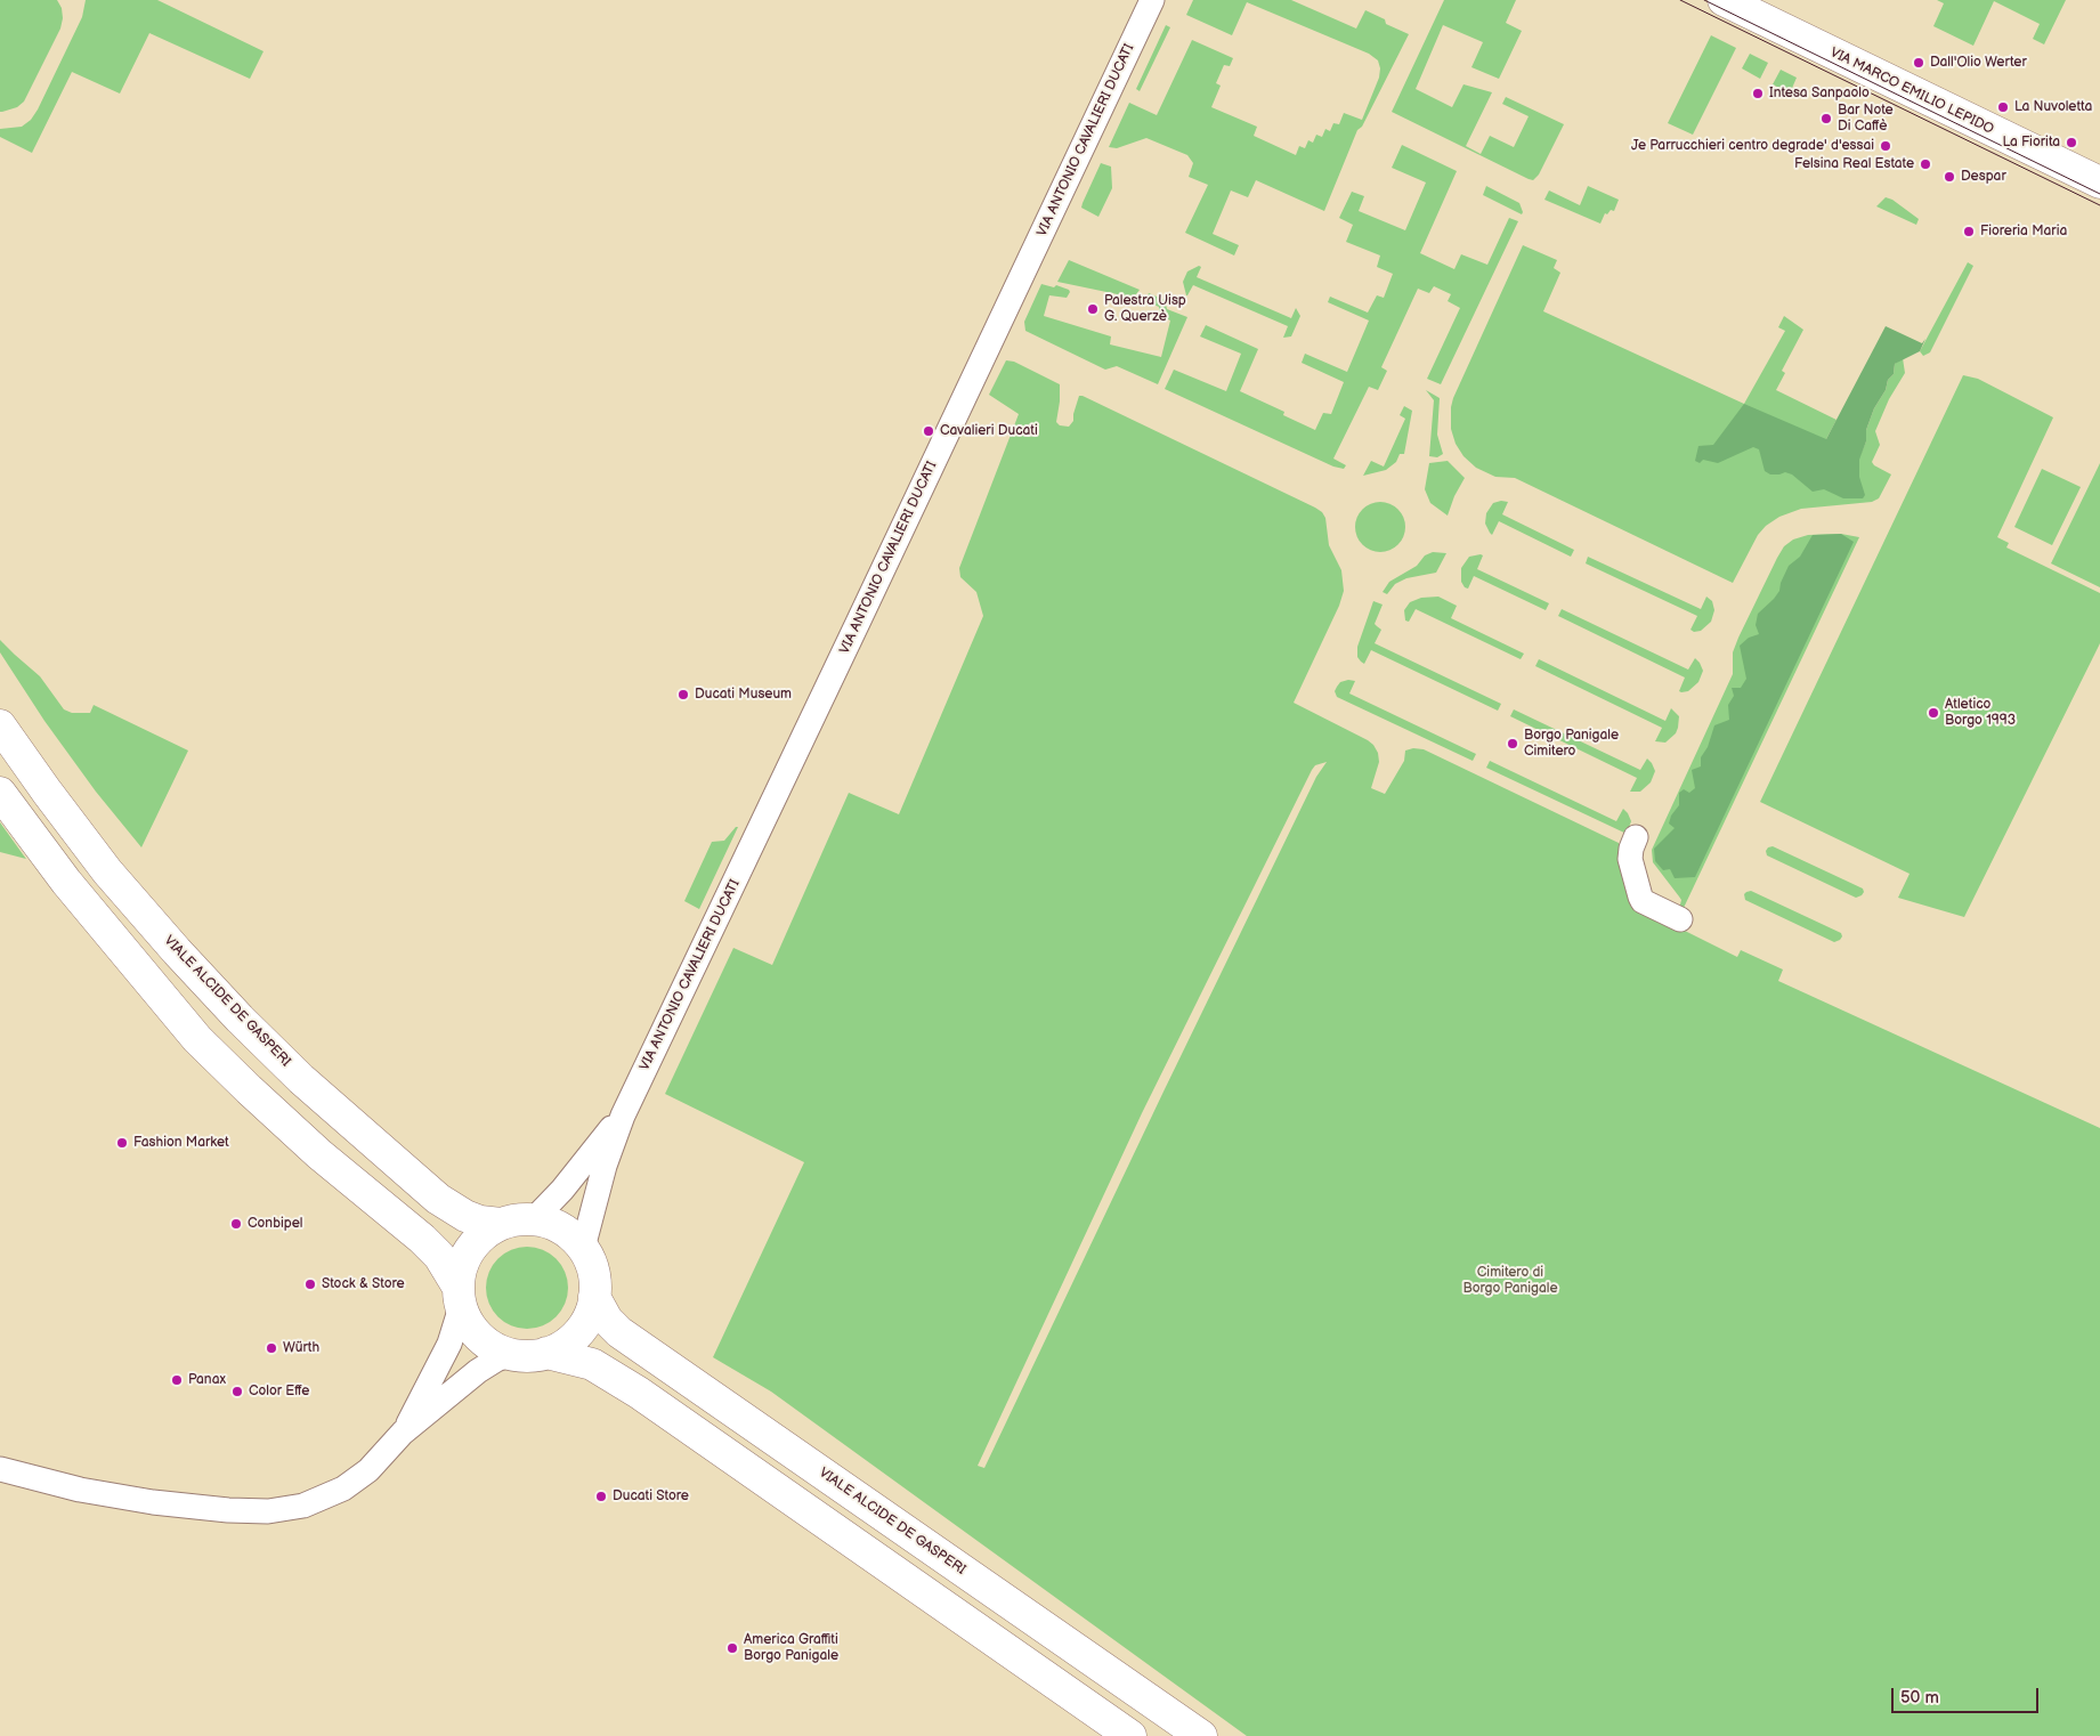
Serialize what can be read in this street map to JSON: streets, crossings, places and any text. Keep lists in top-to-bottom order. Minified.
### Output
{"streets":{"main road":["VIA MARCO EMILIO LEPIDO","VIALE ALCIDE DE GASPERI"],"street":["VIA ANTONIO CAVALIERI DUCATI"]},"crossings":[["VIA ANTONIO CAVALIERI DUCATI","VIALE ALCIDE DE GASPERI"]],"parks":["Cimitero di Borgo Panigale"],"places":["Dall'Olio Werter","Intesa Sanpaolo","La Nuvoletta","Bar Note Di Caffè","La Fiorita","Je Parrucchieri centro degrade' d'essai","Felsina Real Estate","Despar","Fioreria Maria","Palestra Uisp G. Querzè","Cavalieri Ducati","Ducati Museum","Atletico Borgo 1993","Borgo Panigale Cimitero","Fashion Market","Conbipel","Stock & Store","Würth","Panax","Color Effe","Ducati Store","America Graffiti Borgo Panigale"],"scale_bar":"50 m"}
